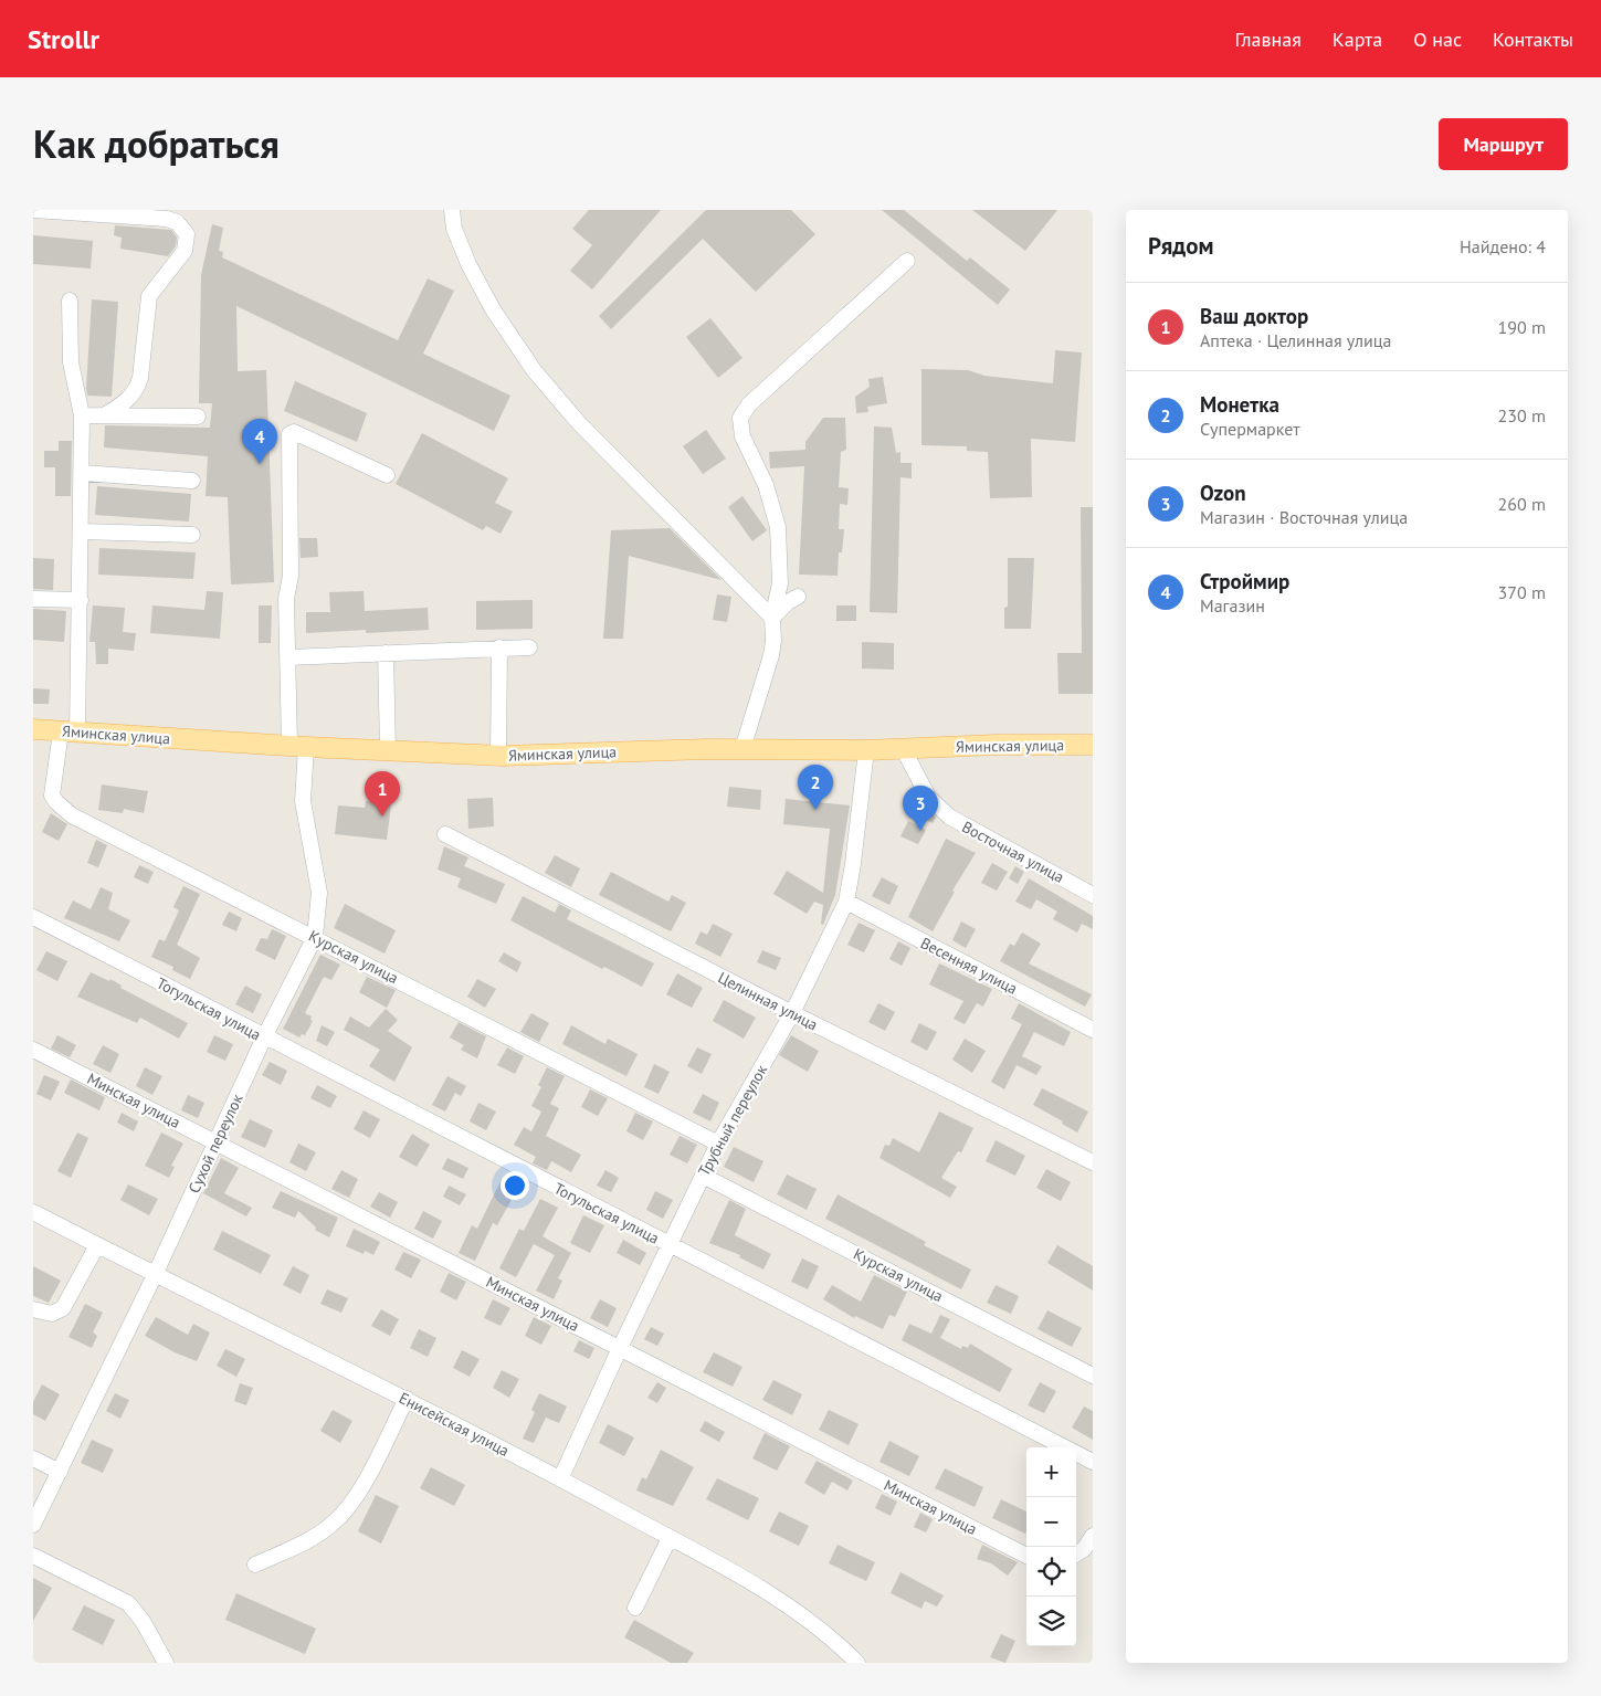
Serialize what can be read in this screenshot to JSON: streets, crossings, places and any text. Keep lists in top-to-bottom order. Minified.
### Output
{"streets":{"main road":["Яминская улица"],"street":["Восточная улица","Курская улица","Весенняя улица","Целинная улица","Тогульская улица","Минская улица","Трубный переулок","Сухой переулок","Енисейская улица"]},"crossings":[["Яминская улица","Восточная улица"],["Яминская улица","Курская улица"],["Яминская улица","Трубный переулок"],["Яминская улица","Сухой переулок"],["Курская улица","Трубный переулок"],["Курская улица","Сухой переулок"],["Весенняя улица","Трубный переулок"],["Целинная улица","Трубный переулок"],["Тогульская улица","Трубный переулок"],["Тогульская улица","Сухой переулок"],["Минская улица","Трубный переулок"],["Минская улица","Сухой переулок"],["Трубный переулок","Енисейская улица"],["Сухой переулок","Енисейская улица"]],"page":{"header":"Strollr","nav":["Главная","Карта","О нас","Контакты"],"title":"Как добраться","buttons":"Маршрут","heading":["Рядом","Найдено: 4"],"list":[{"mark":"1","name":"Ваш доктор","note":"Аптека · Целинная улица","value":"190 m"},{"mark":"2","name":"Монетка","note":"Супермаркет","value":"230 m"},{"mark":"3","name":"Ozon","note":"Магазин · Восточная улица","value":"260 m"},{"mark":"4","name":"Строймир","note":"Магазин","value":"370 m"}],"pins":["4","2","1","3"],"map_buttons":["+","−"]}}
